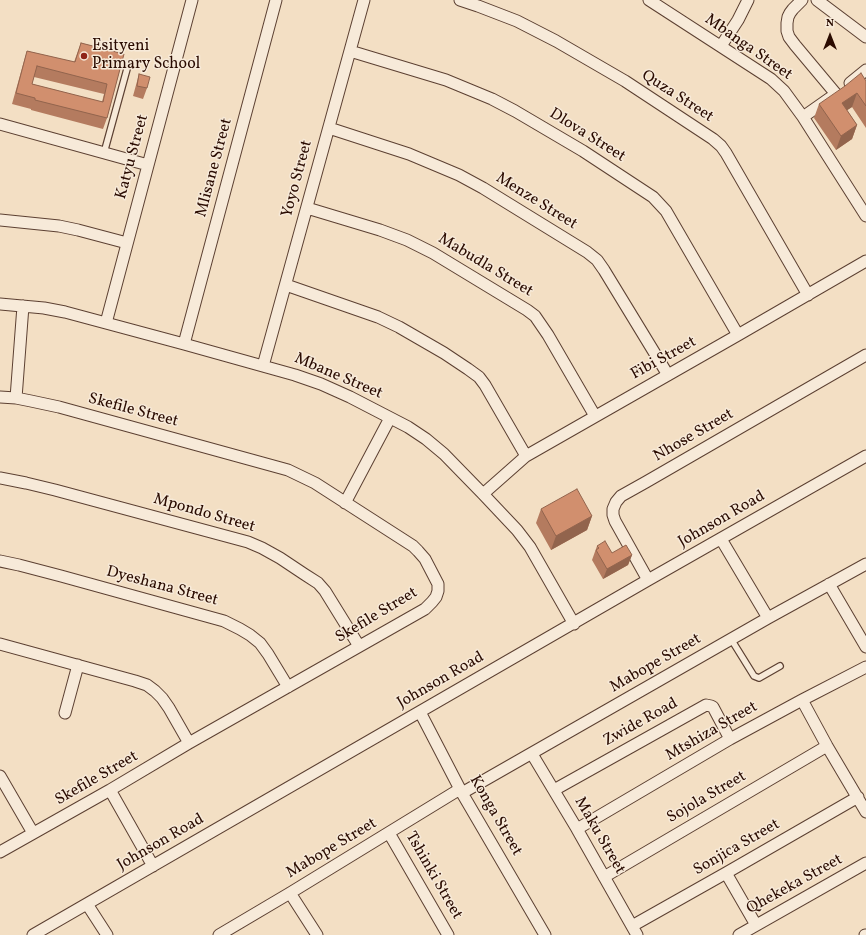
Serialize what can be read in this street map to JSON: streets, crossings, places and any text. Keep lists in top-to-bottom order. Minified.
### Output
{"streets":{"street":["Mbanga Street","Quza Street","Dlova Street","Katyu Street","Mlisane Street","Yoyo Street","Menze Street","Mabudla Street","Fibi Street","Mbane Street","Skefile Street","Nhose Street","Mpondo Street","Johnson Road","Dyeshana Street","Mabope Street","Zwide Road","Mtshiza Street","Sojola Street","Konga Street","Maku Street","Sonjica Street","Tshinki Street","Qhekeka Street"]},"crossings":[["Quza Street","Fibi Street"],["Dlova Street","Yoyo Street"],["Dlova Street","Fibi Street"],["Katyu Street","Mbane Street"],["Mlisane Street","Mbane Street"],["Yoyo Street","Menze Street"],["Yoyo Street","Mabudla Street"],["Yoyo Street","Mbane Street"],["Menze Street","Fibi Street"],["Mabudla Street","Fibi Street"],["Fibi Street","Mbane Street"],["Mbane Street","Johnson Road"],["Skefile Street","Mpondo Street"],["Skefile Street","Dyeshana Street"],["Nhose Street","Johnson Road"],["Johnson Road","Konga Street"],["Mabope Street","Konga Street"],["Mabope Street","Maku Street"],["Mabope Street","Tshinki Street"],["Zwide Road","Mtshiza Street"],["Zwide Road","Maku Street"],["Mtshiza Street","Maku Street"],["Sojola Street","Maku Street"],["Maku Street","Sonjica Street"]],"places":["Esityeni Primary School"],"north":"top"}
